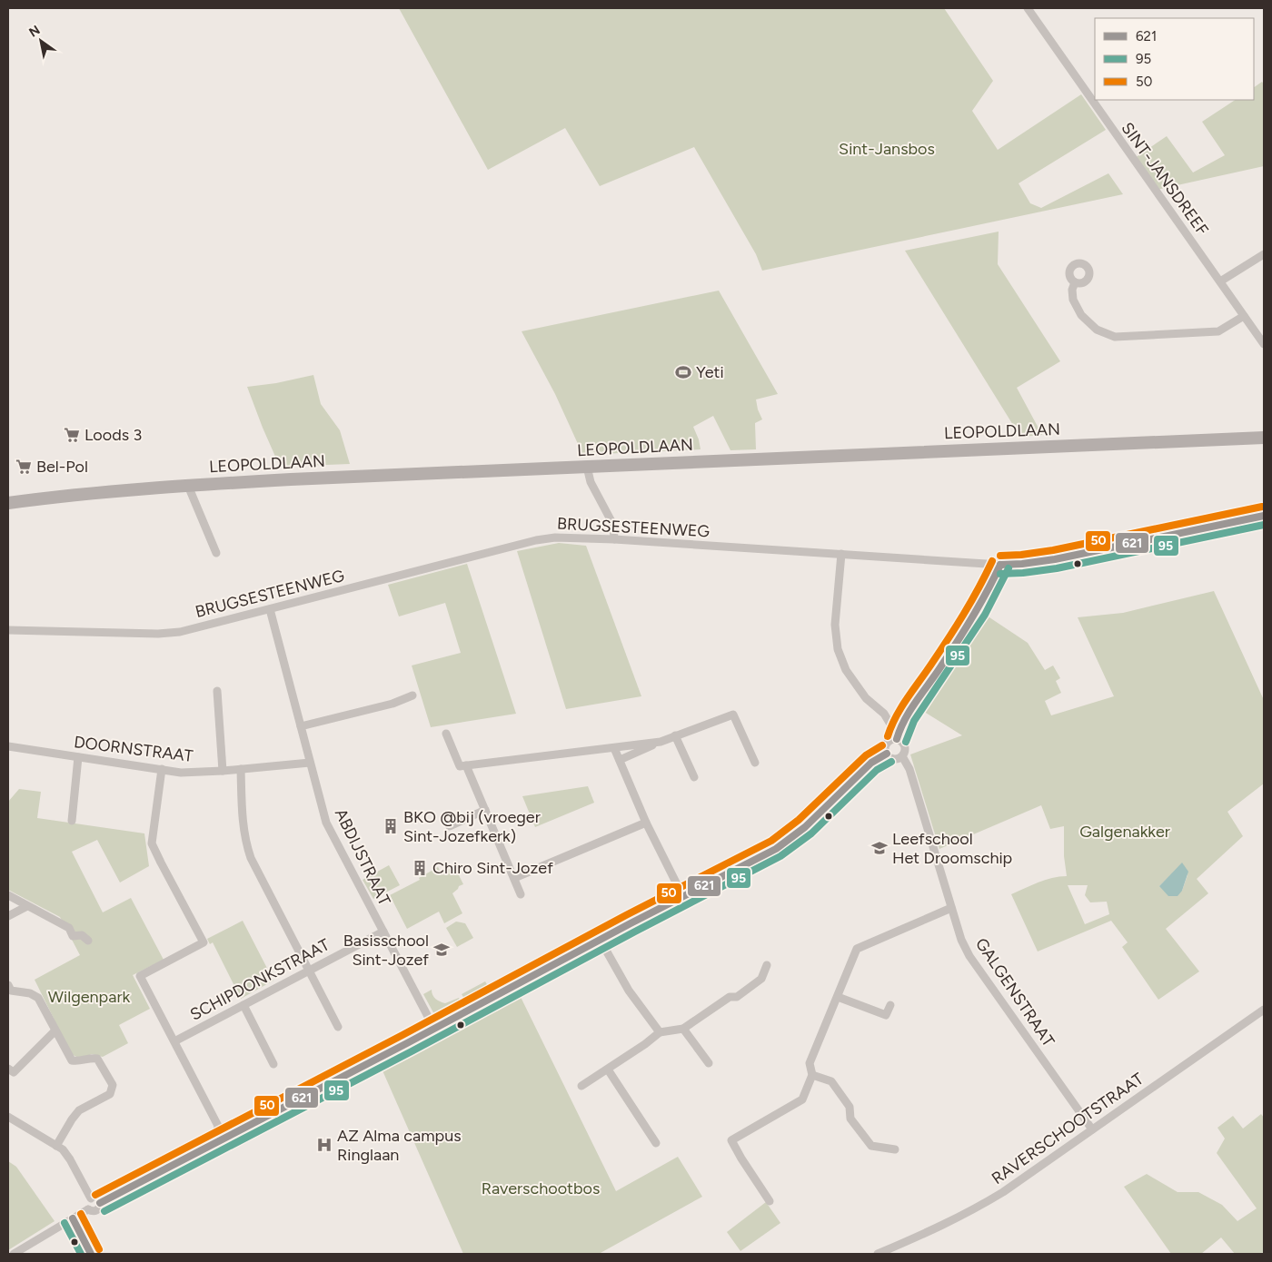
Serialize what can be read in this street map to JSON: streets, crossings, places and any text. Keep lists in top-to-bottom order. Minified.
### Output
{"streets":{"main road":["LEOPOLDLAAN"],"street":["SINT-JANSDREEF","BRUGSESTEENWEG","DOORNSTRAAT","ABDIJSTRAAT","SCHIPDONKSTRAAT","GALGENSTRAAT","RAVERSCHOOTSTRAAT"]},"crossings":[["BRUGSESTEENWEG","ABDIJSTRAAT"],["DOORNSTRAAT","ABDIJSTRAAT"],["ABDIJSTRAAT","SCHIPDONKSTRAAT"],["GALGENSTRAAT","RAVERSCHOOTSTRAAT"]],"parks":["Sint-Jansbos","Galgenakker","Wilgenpark","Raverschootbos"],"places":{"sports":["Yeti"],"supermarket":["Loods 3","Bel-Pol"],"building":["BKO @bij (vroeger Sint-Jozefkerk)","Chiro Sint-Jozef"],"school or university":["Leefschool Het Droomschip","Basisschool Sint-Jozef"],"hospital":["AZ Alma campus Ringlaan"]},"lines":["transit line 50","transit line 621","transit line 95"],"legend":["621","95","50"],"north":"top left"}
